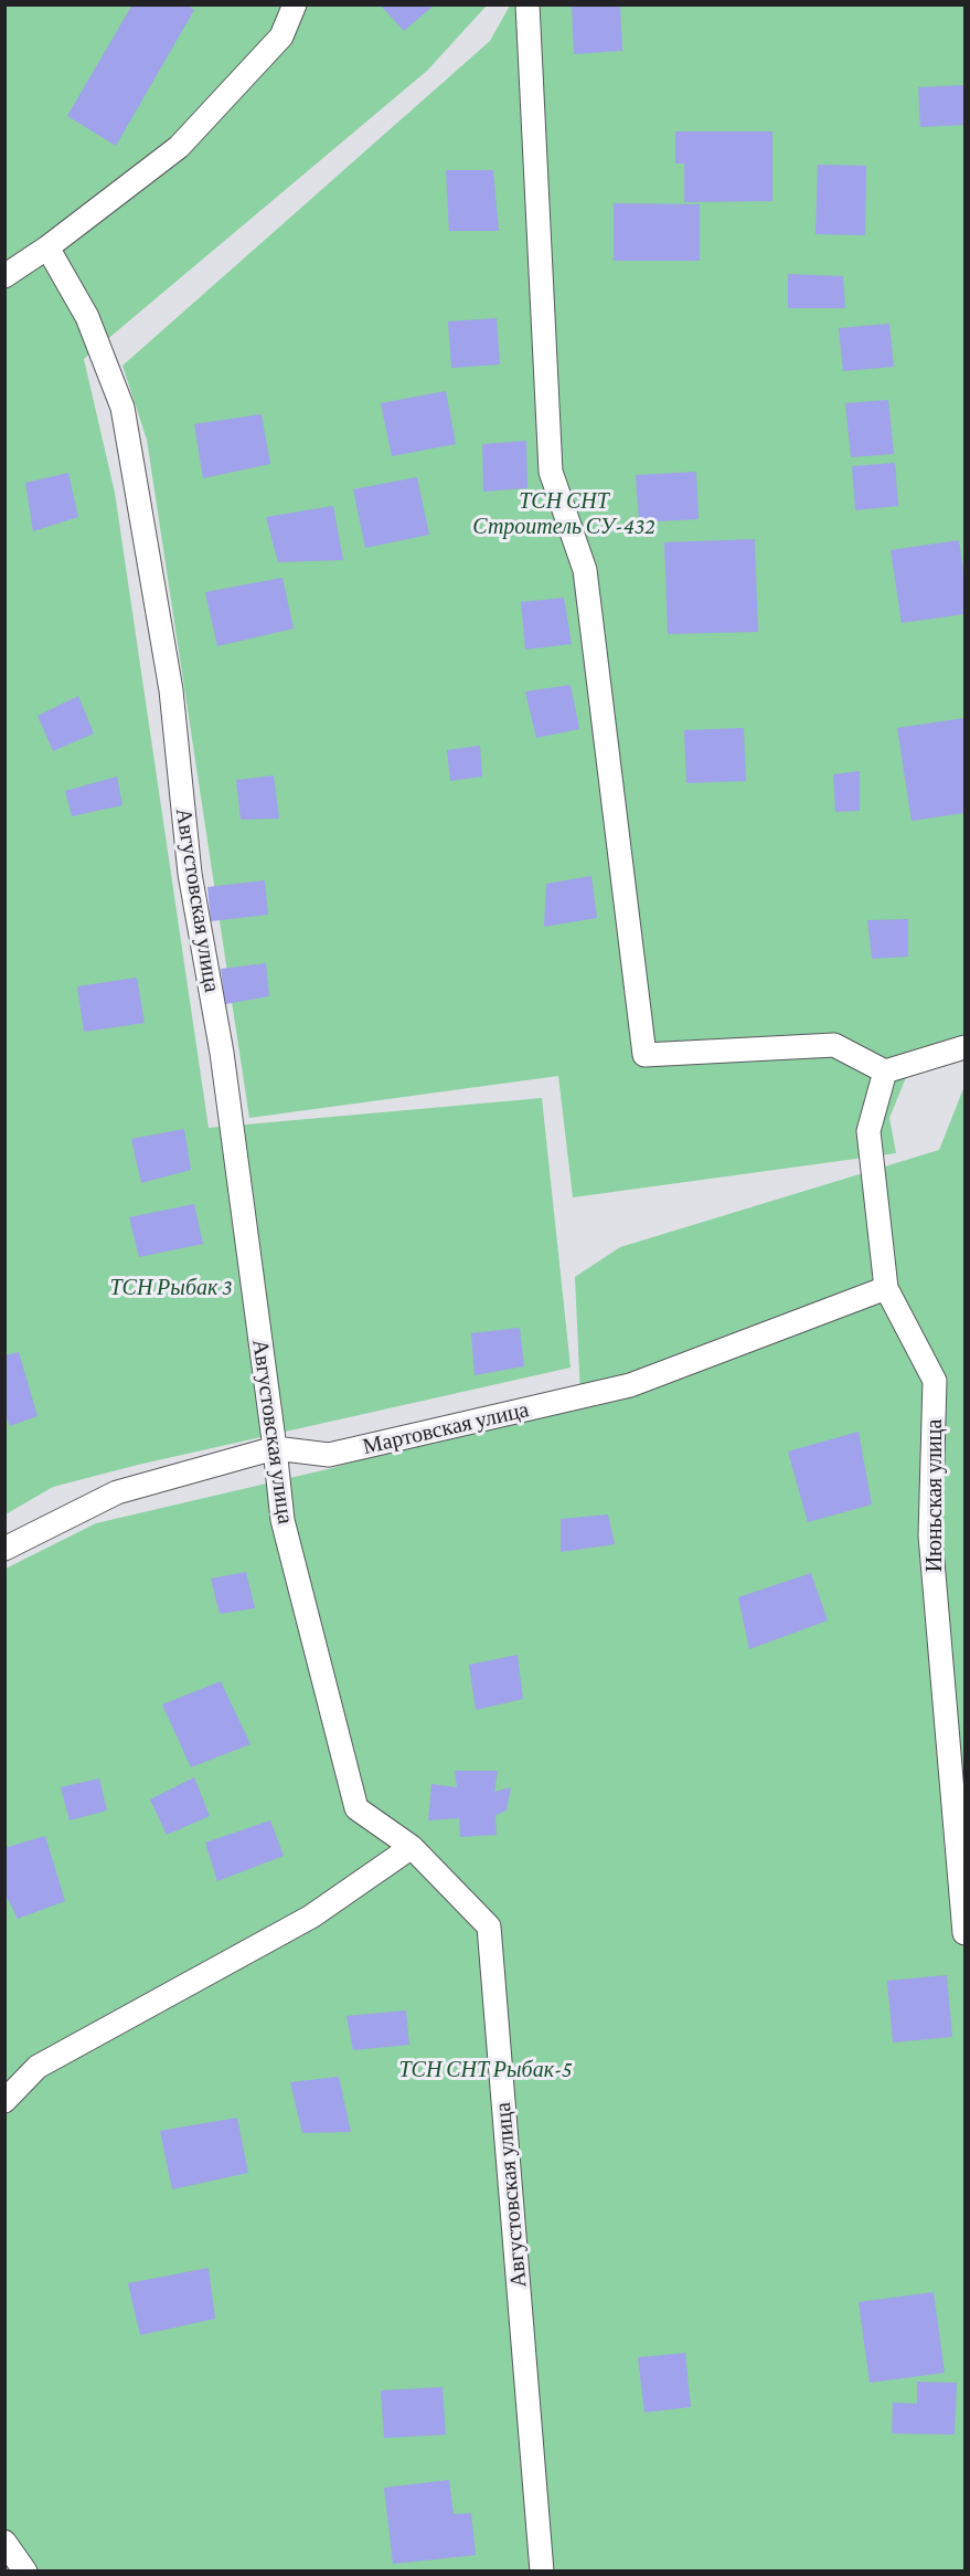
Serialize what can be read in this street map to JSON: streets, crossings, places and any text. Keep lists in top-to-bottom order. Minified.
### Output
{"streets":{"lane":["Августовская улица","Мартовская улица","Июньская улица"]},"crossings":[["Августовская улица","Мартовская улица"],["Мартовская улица","Июньская улица"]],"parks":["ТСН СНТ Строитель СУ-432","ТСН Рыбак 3","ТСН СНТ Рыбак-5"]}
